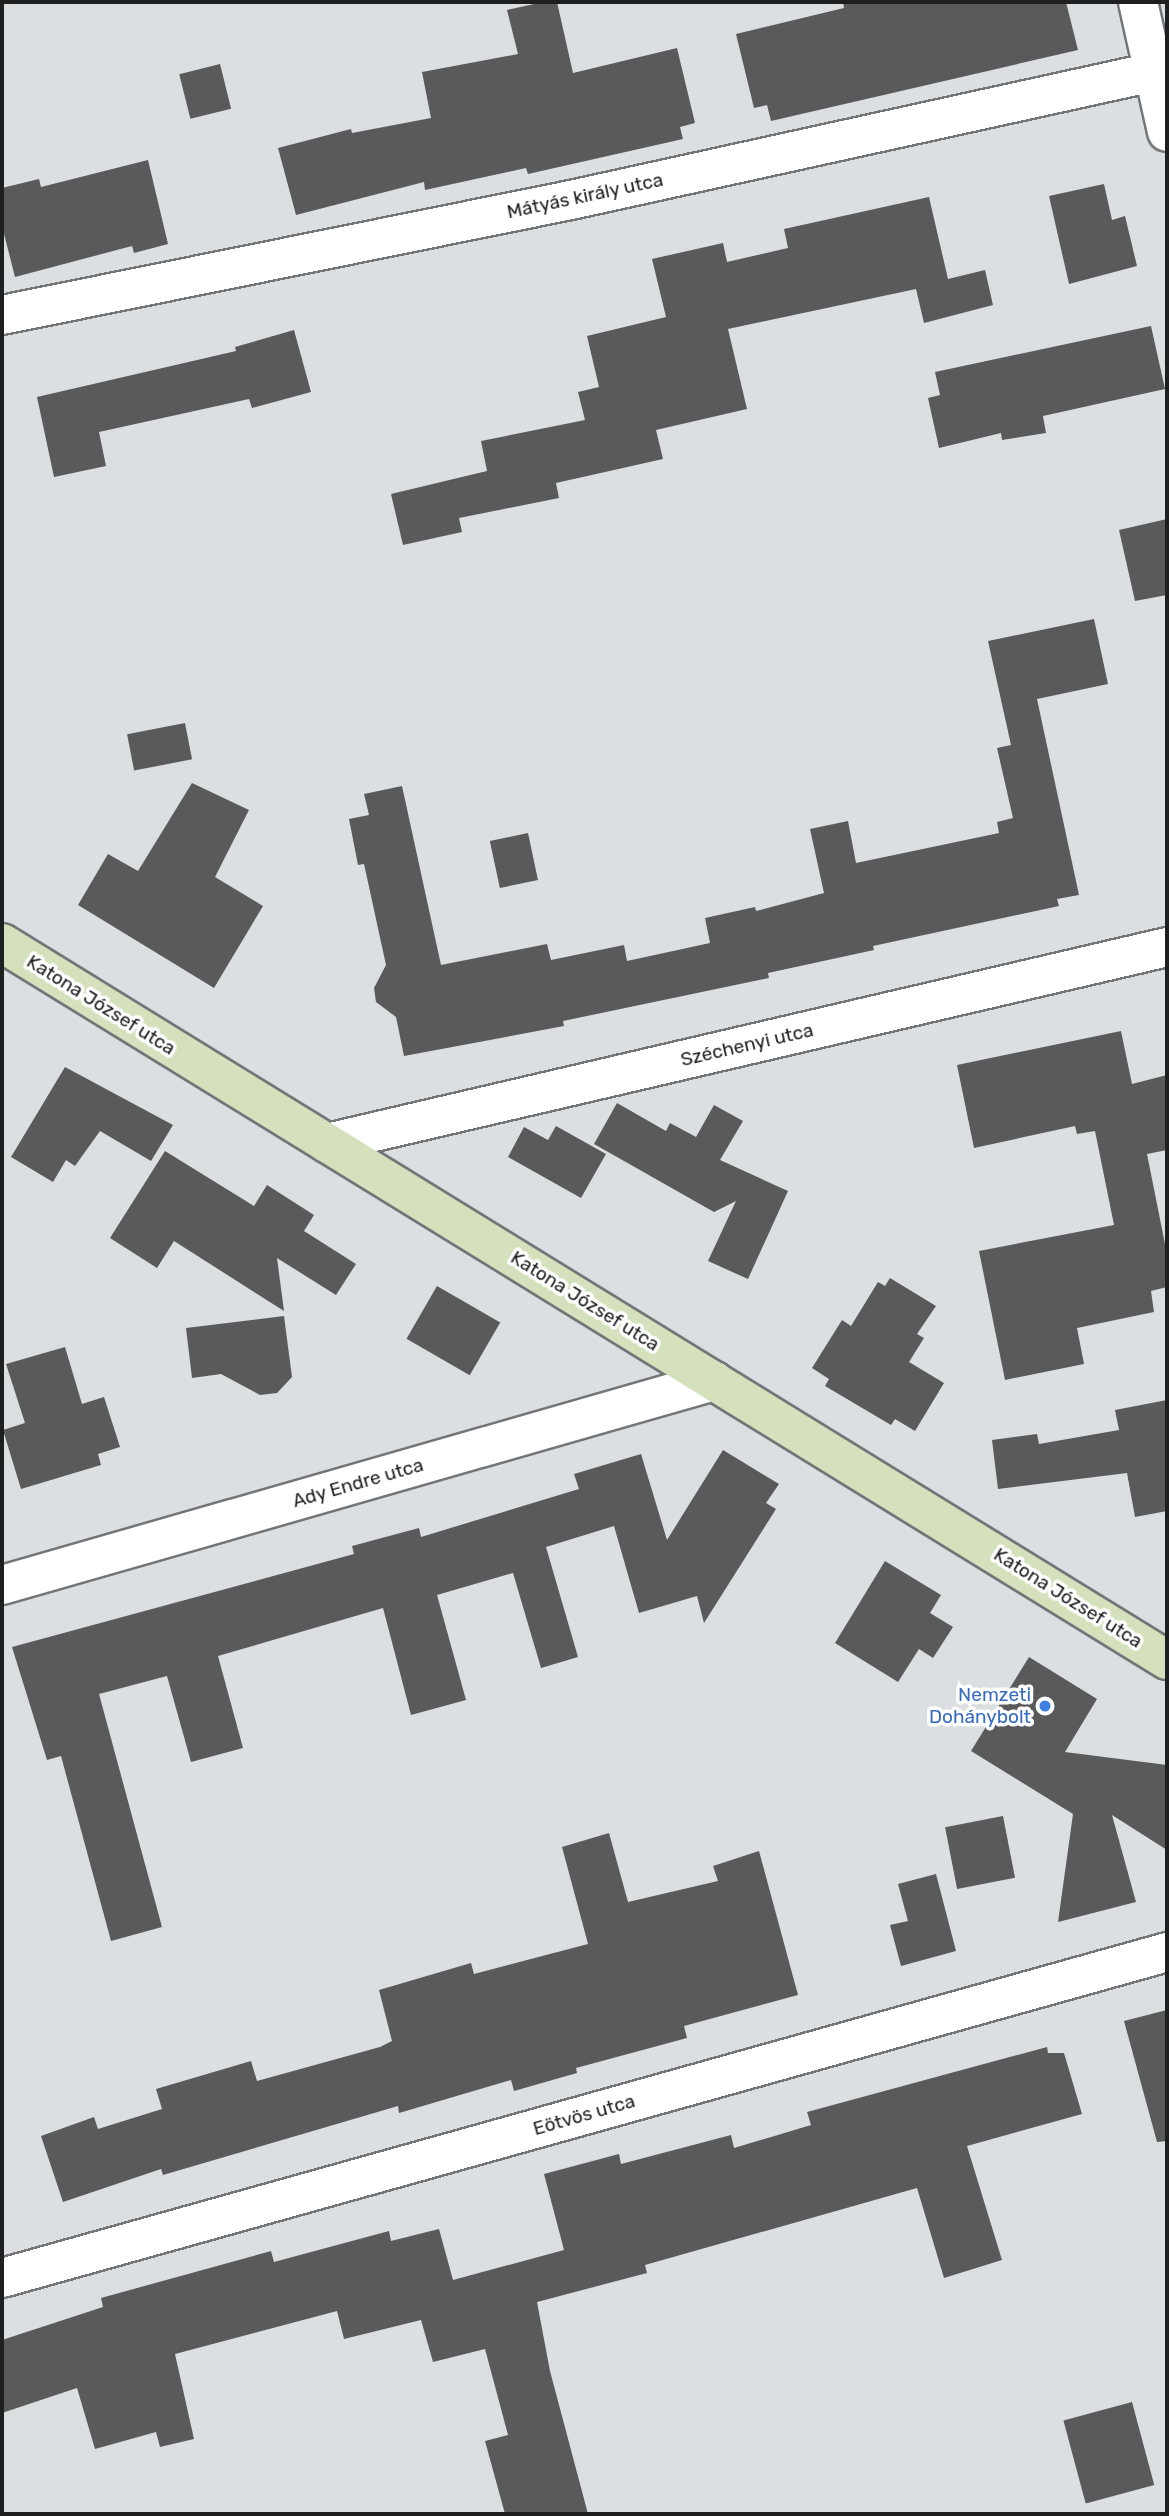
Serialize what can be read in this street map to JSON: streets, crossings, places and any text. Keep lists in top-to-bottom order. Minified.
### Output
{"streets":{"main road":["Katona József utca"],"street":["Mátyás király utca","Széchenyi utca","Ady Endre utca","Eötvös utca"]},"crossings":[["Katona József utca","Széchenyi utca"],["Katona József utca","Ady Endre utca"]],"places":["Nemzeti Dohánybolt"]}
